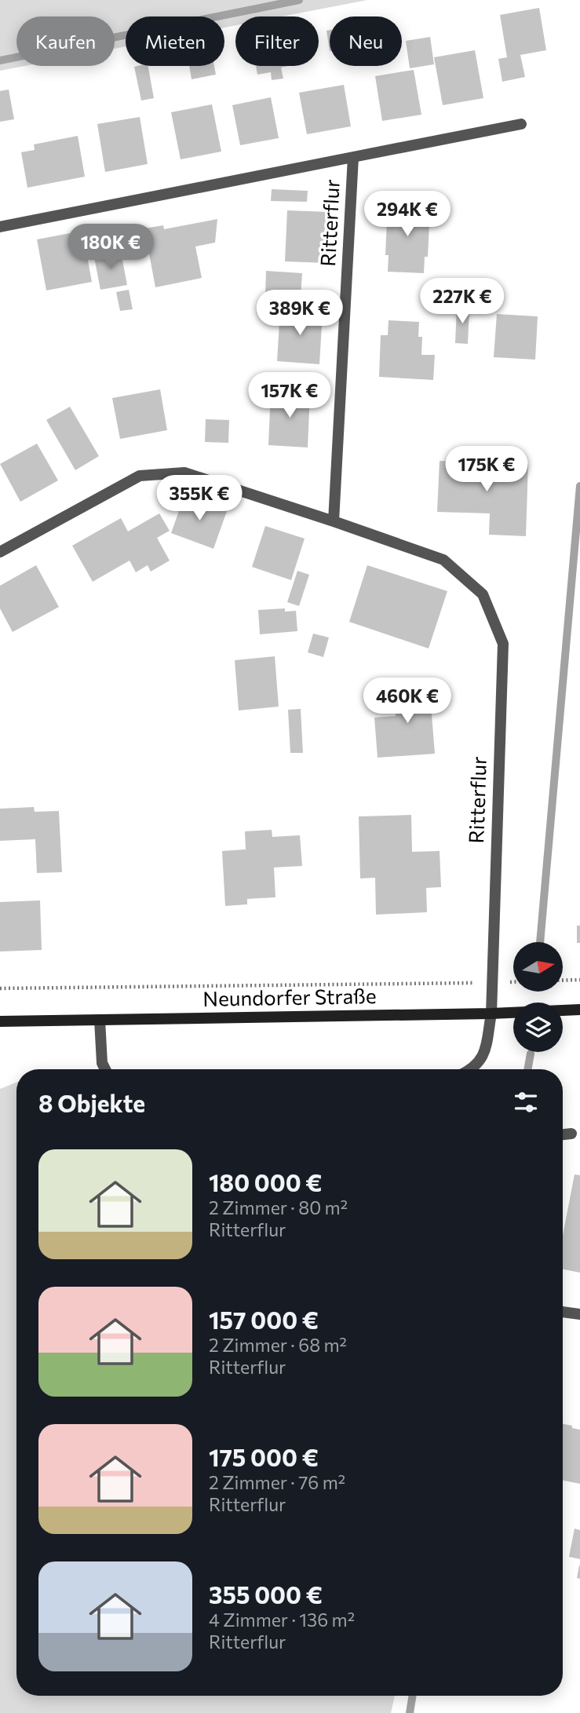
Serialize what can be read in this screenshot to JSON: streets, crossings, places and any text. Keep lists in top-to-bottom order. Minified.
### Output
{"streets":{"main road":["Neundorfer Straße"],"street":["Ritterflur"]},"crossings":[["Ritterflur","Neundorfer Straße"]],"north":"right","page":{"chip":["Kaufen","Mieten","Filter","Neu"],"price":["294K €","180K €","227K €","389K €","157K €","175K €","355K €","460K €"],"heading":"8 Objekte","list":[{"name":"180 000 €","note":"2 Zimmer · 80 m² · Ritterflur"},{"name":"157 000 €","note":"2 Zimmer · 68 m² · Ritterflur"},{"name":"175 000 €","note":"2 Zimmer · 76 m² · Ritterflur"},{"name":"355 000 €","note":"4 Zimmer · 136 m² · Ritterflur"}]}}
